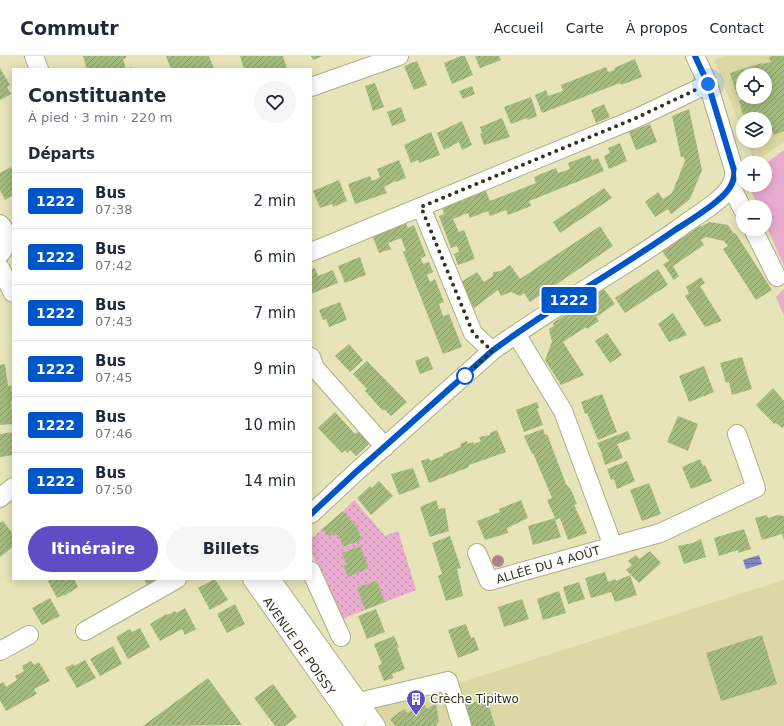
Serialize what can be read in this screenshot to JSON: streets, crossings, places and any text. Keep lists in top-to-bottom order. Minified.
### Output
{"streets":{"street":["ALLÉE DU 4 AOÛT","AVENUE DE POISSY"]},"places":{"building":["Crèche Tipitwo"]},"lines":["bus line 1222"],"page":{"header":"Commutr","nav":["Accueil","Carte","À propos","Contact"],"on_map":"1222","map_buttons":["+","−"],"heading":[["Constituante","À pied · 3 min · 220 m"],"Départs"],"list":[{"mark":"1222","name":"Bus","note":"07:38","value":"2 min"},{"mark":"1222","name":"Bus","note":"07:42","value":"6 min"},{"mark":"1222","name":"Bus","note":"07:43","value":"7 min"},{"mark":"1222","name":"Bus","note":"07:45","value":"9 min"},{"mark":"1222","name":"Bus","note":"07:46","value":"10 min"},{"mark":"1222","name":"Bus","note":"07:50","value":"14 min"}],"buttons":["Itinéraire","Billets"]}}
